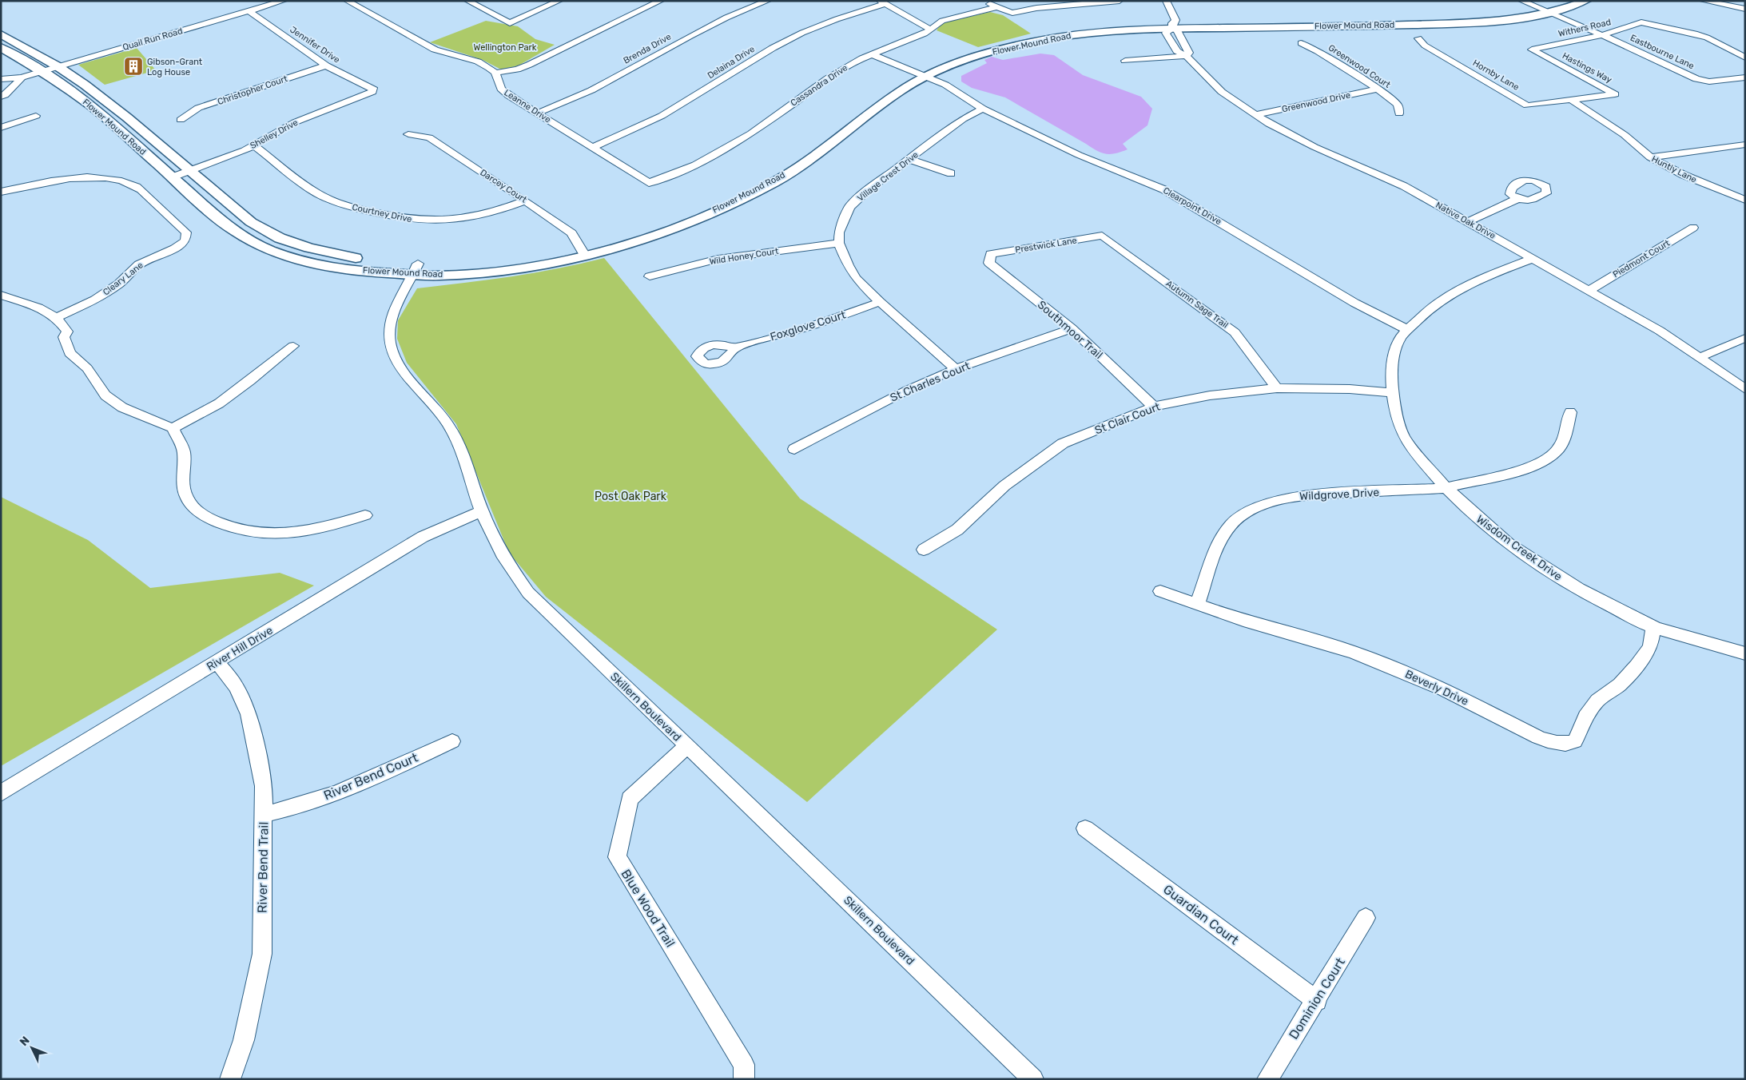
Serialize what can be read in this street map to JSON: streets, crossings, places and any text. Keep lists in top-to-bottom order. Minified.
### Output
{"streets":{"main road":["Flower Mound Road"],"street":["Withers Road","Quail Run Road","Jennifer Drive","Brenda Drive","Eastbourne Lane","Delaina Drive","Greenwood Court","Hastings Way","Hornby Lane","Cassandra Drive","Christopher Court","Greenwood Drive","Leanne Drive","Shelley Drive","Huntly Lane","Village Crest Drive","Darcey Court","Clearpoint Drive","Courtney Drive","Native Oak Drive","Prestwick Lane","Wild Honey Court","Piedmont Court","Cleary Lane","Autumn Sage Trail","Foxglove Court","Southmoor Trail","St Charles Court","St Clair Court","Wildgrove Drive","Wisdom Creek Drive","River Hill Drive","Beverly Drive","Skillern Boulevard","River Bend Court","River Bend Trail","Blue Wood Trail","Guardian Court","Dominion Court"]},"crossings":[["Flower Mound Road","Quail Run Road"],["Flower Mound Road","Eastbourne Lane"],["Flower Mound Road","Shelley Drive"],["Flower Mound Road","Darcey Court"],["Flower Mound Road","Clearpoint Drive"],["Flower Mound Road","Native Oak Drive"],["Flower Mound Road","Skillern Boulevard"],["Withers Road","Eastbourne Lane"],["Withers Road","Hastings Way"],["Quail Run Road","Jennifer Drive"],["Jennifer Drive","Christopher Court"],["Jennifer Drive","Shelley Drive"],["Brenda Drive","Leanne Drive"],["Delaina Drive","Leanne Drive"],["Greenwood Court","Greenwood Drive"],["Hastings Way","Hornby Lane"],["Hastings Way","Huntly Lane"],["Hornby Lane","Huntly Lane"],["Cassandra Drive","Leanne Drive"],["Cassandra Drive","Clearpoint Drive"],["Greenwood Drive","Native Oak Drive"],["Shelley Drive","Courtney Drive"],["Village Crest Drive","Clearpoint Drive"],["Village Crest Drive","Wild Honey Court"],["Darcey Court","Courtney Drive"],["Clearpoint Drive","Wisdom Creek Drive"],["Native Oak Drive","Piedmont Court"],["Native Oak Drive","Wisdom Creek Drive"],["Prestwick Lane","Autumn Sage Trail"],["Prestwick Lane","Southmoor Trail"],["Autumn Sage Trail","St Clair Court"],["Southmoor Trail","St Charles Court"],["Southmoor Trail","St Clair Court"],["St Clair Court","Wisdom Creek Drive"],["Wildgrove Drive","Wisdom Creek Drive"],["Wildgrove Drive","Beverly Drive"],["Wisdom Creek Drive","Beverly Drive"],["River Hill Drive","Skillern Boulevard"],["River Hill Drive","River Bend Trail"],["Skillern Boulevard","Blue Wood Trail"],["River Bend Court","River Bend Trail"],["Guardian Court","Dominion Court"]],"parks":["Wellington Park","Post Oak Park"],"places":{"building":["Gibson-Grant Log House"]},"north":"top left"}
